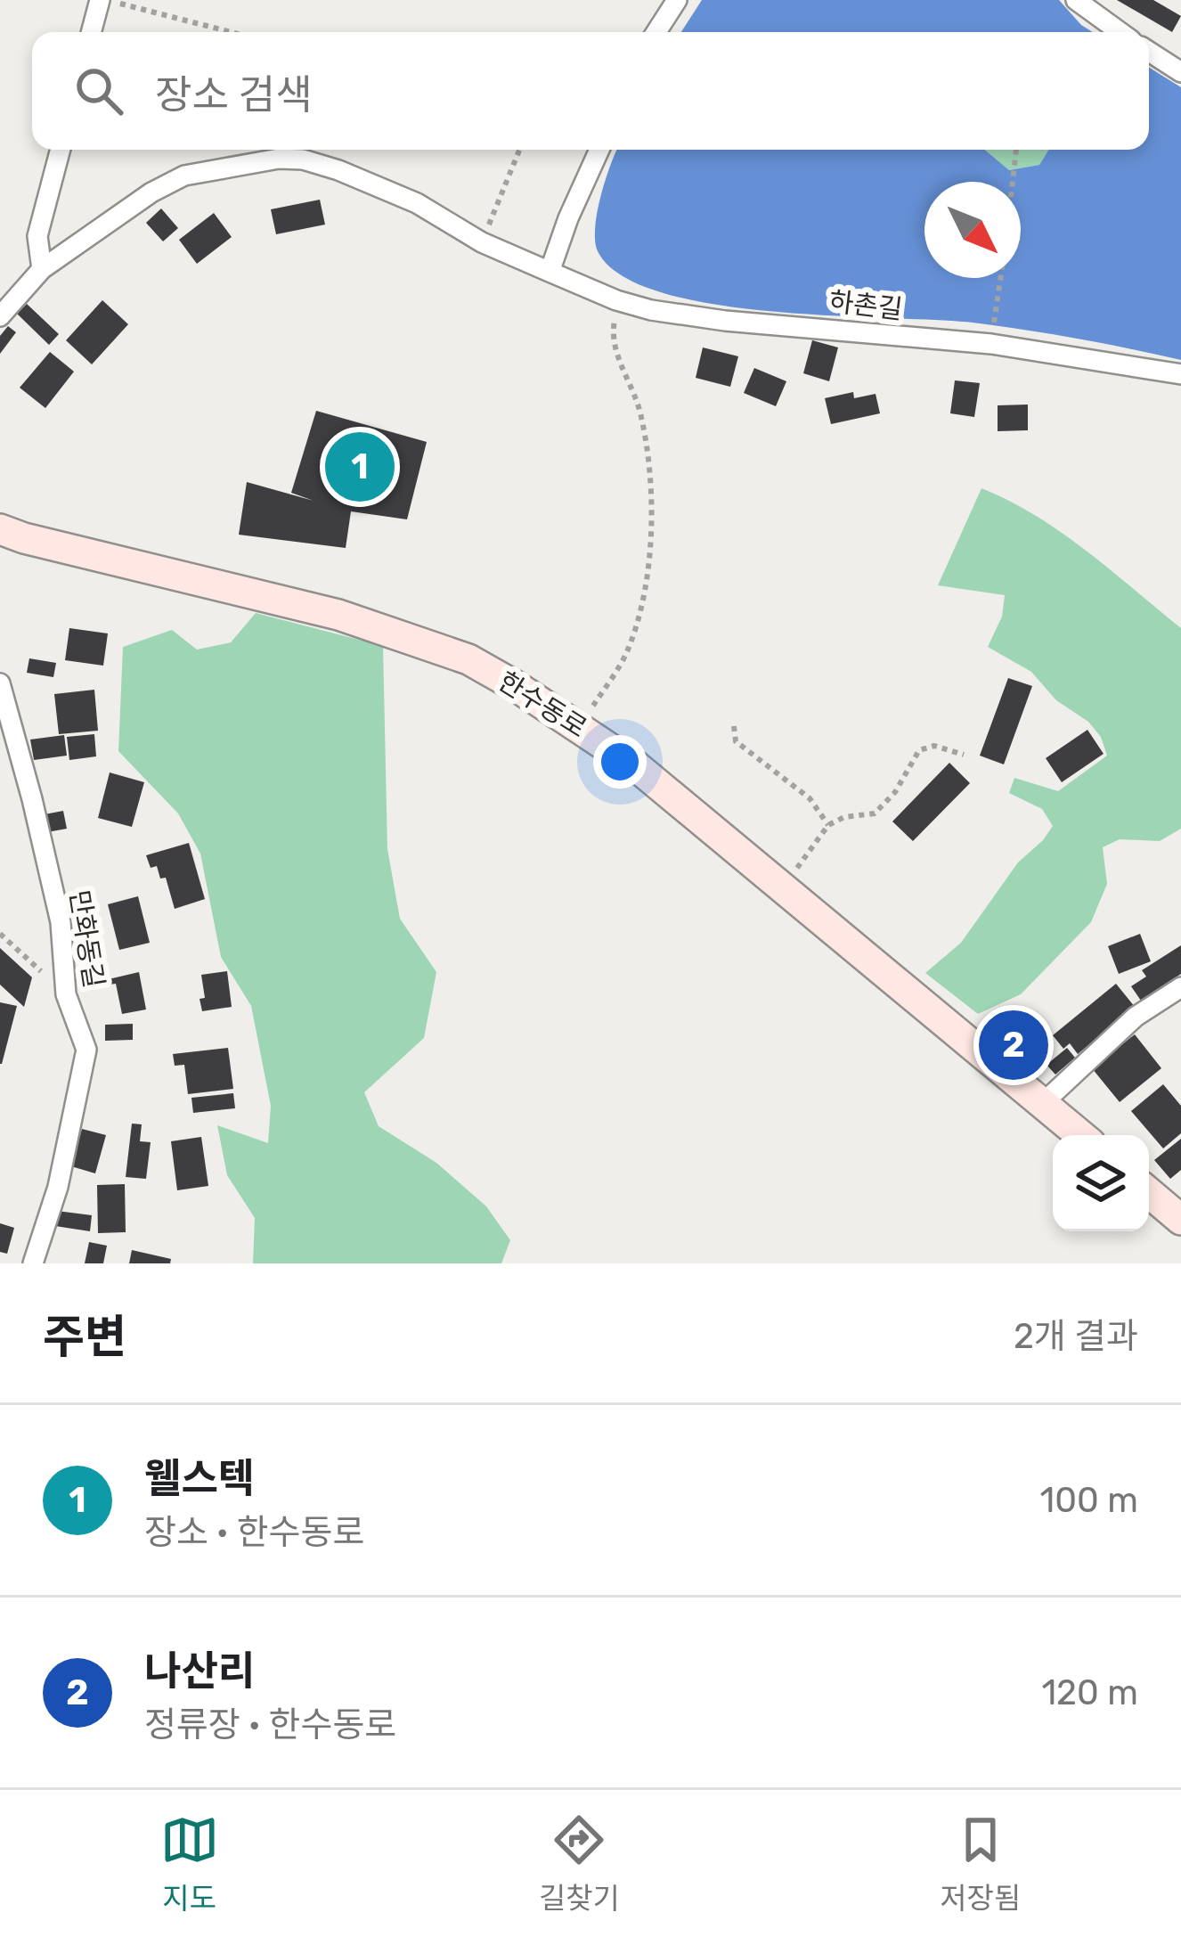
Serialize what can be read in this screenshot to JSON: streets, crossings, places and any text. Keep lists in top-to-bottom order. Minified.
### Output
{"streets":{"street":["하촌길","한수동로","만화동길"]},"north":"bottom right","page":{"search":"장소 검색","pins":["1","2"],"heading":["주변","2개 결과"],"list":[{"mark":"1","name":"웰스텍","note":"장소 · 한수동로","value":"100 m"},{"mark":"2","name":"나산리","note":"정류장 · 한수동로","value":"120 m"}],"nav":["지도","길찾기","저장됨"]}}
